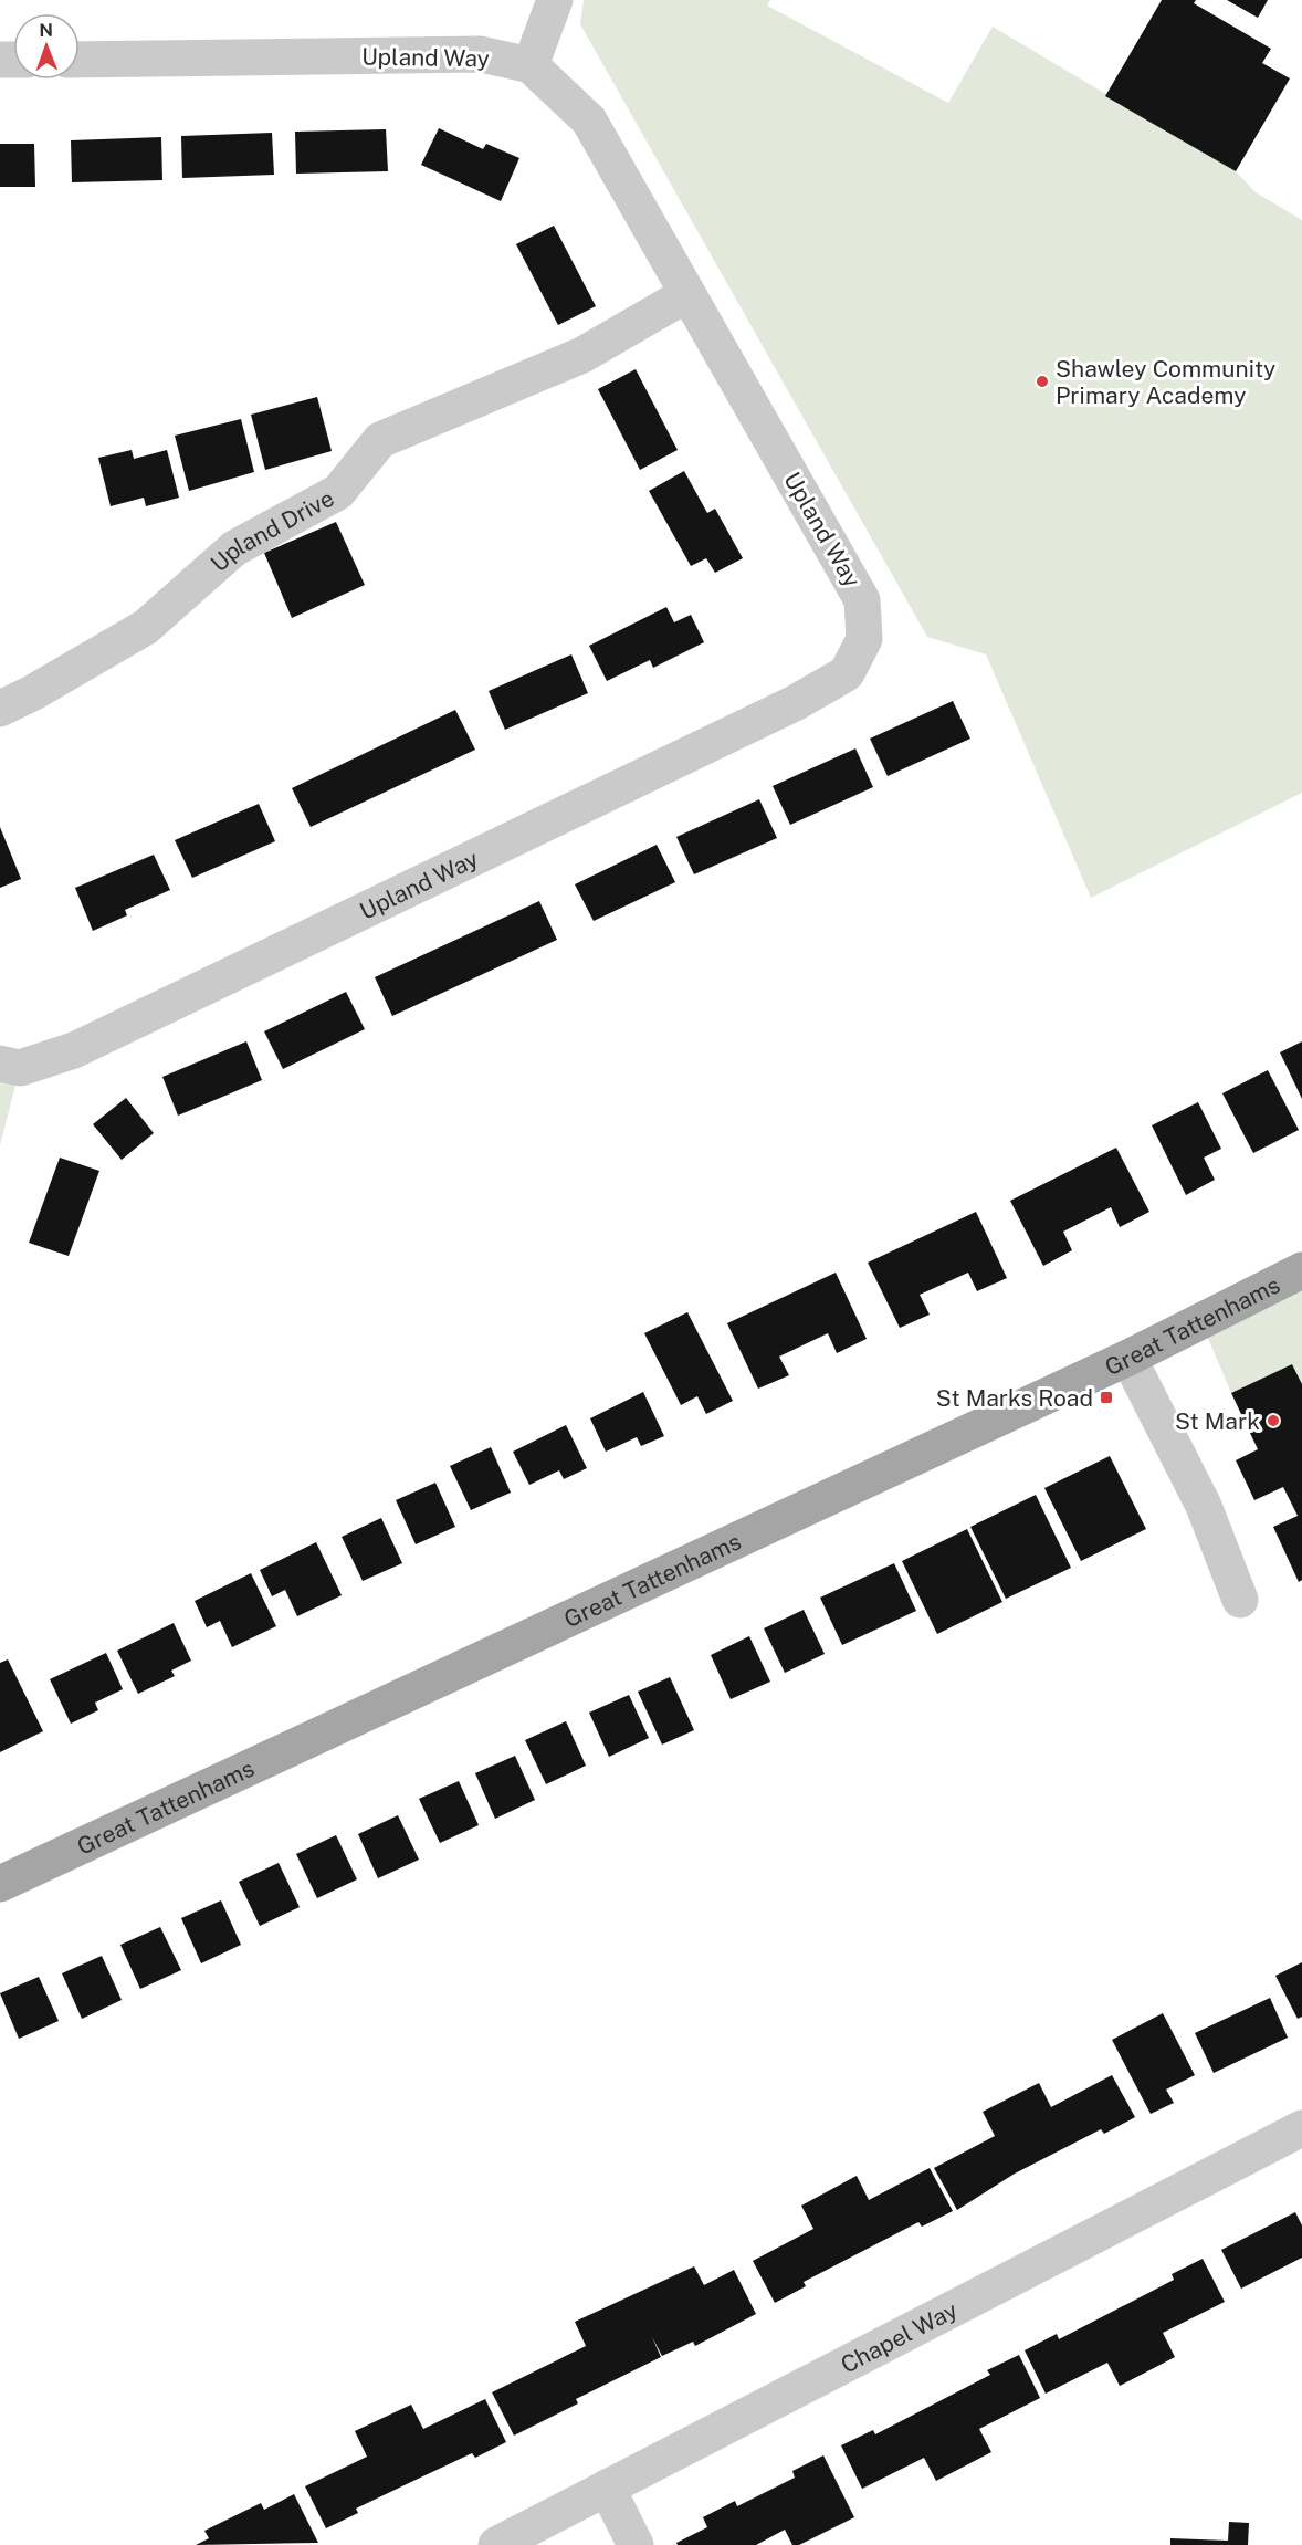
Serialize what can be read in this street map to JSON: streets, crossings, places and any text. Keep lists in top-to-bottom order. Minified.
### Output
{"streets":{"main road":["Great Tattenhams"],"street":["Upland Way","Upland Drive","Chapel Way"]},"crossings":[["Upland Way","Upland Drive"]],"places":{"other":["Shawley Community Primary Academy","St Mark"],"transit":["St Marks Road"]},"north":"top"}
